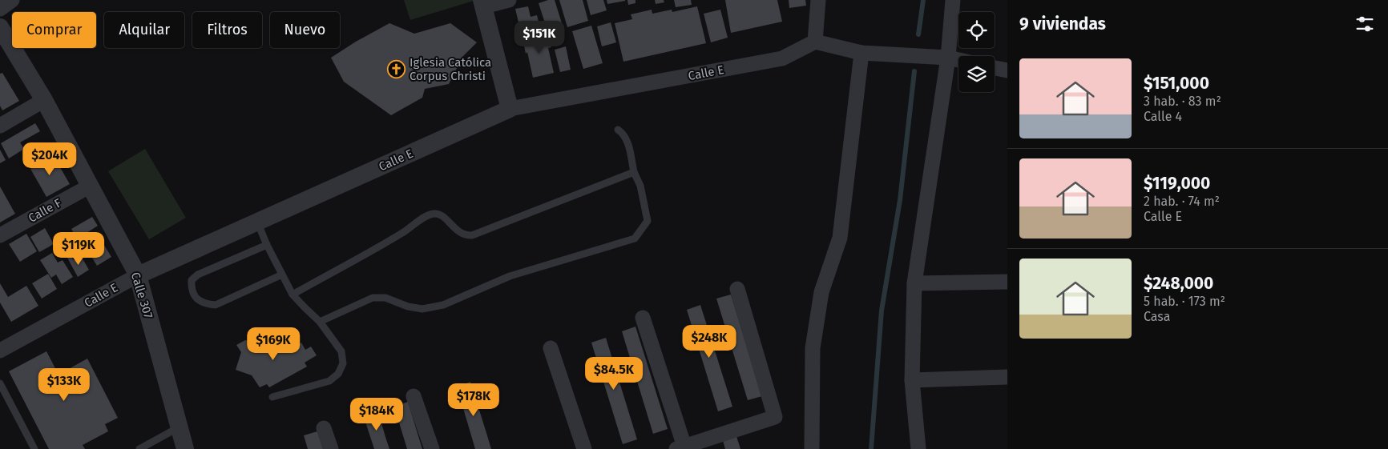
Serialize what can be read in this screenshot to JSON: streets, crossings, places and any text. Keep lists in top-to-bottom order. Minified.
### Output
{"streets":{"street":["Calle E","Calle F","Calle 307"]},"crossings":[["Calle E","Calle 307"],["Calle F","Calle 307"]],"places":{"church":["Iglesia Católica Corpus Christi"]},"page":{"heading":"9 viviendas","chip":["Comprar","Alquilar","Filtros","Nuevo"],"price":["$151K","$204K","$119K","$248K","$169K","$84.5K","$133K","$178K","$184K"],"list":[{"name":"$151,000","note":"3 hab. · 83 m² · Calle 4"},{"name":"$119,000","note":"2 hab. · 74 m² · Calle E"},{"name":"$248,000","note":"5 hab. · 173 m² · Casa"}]}}
